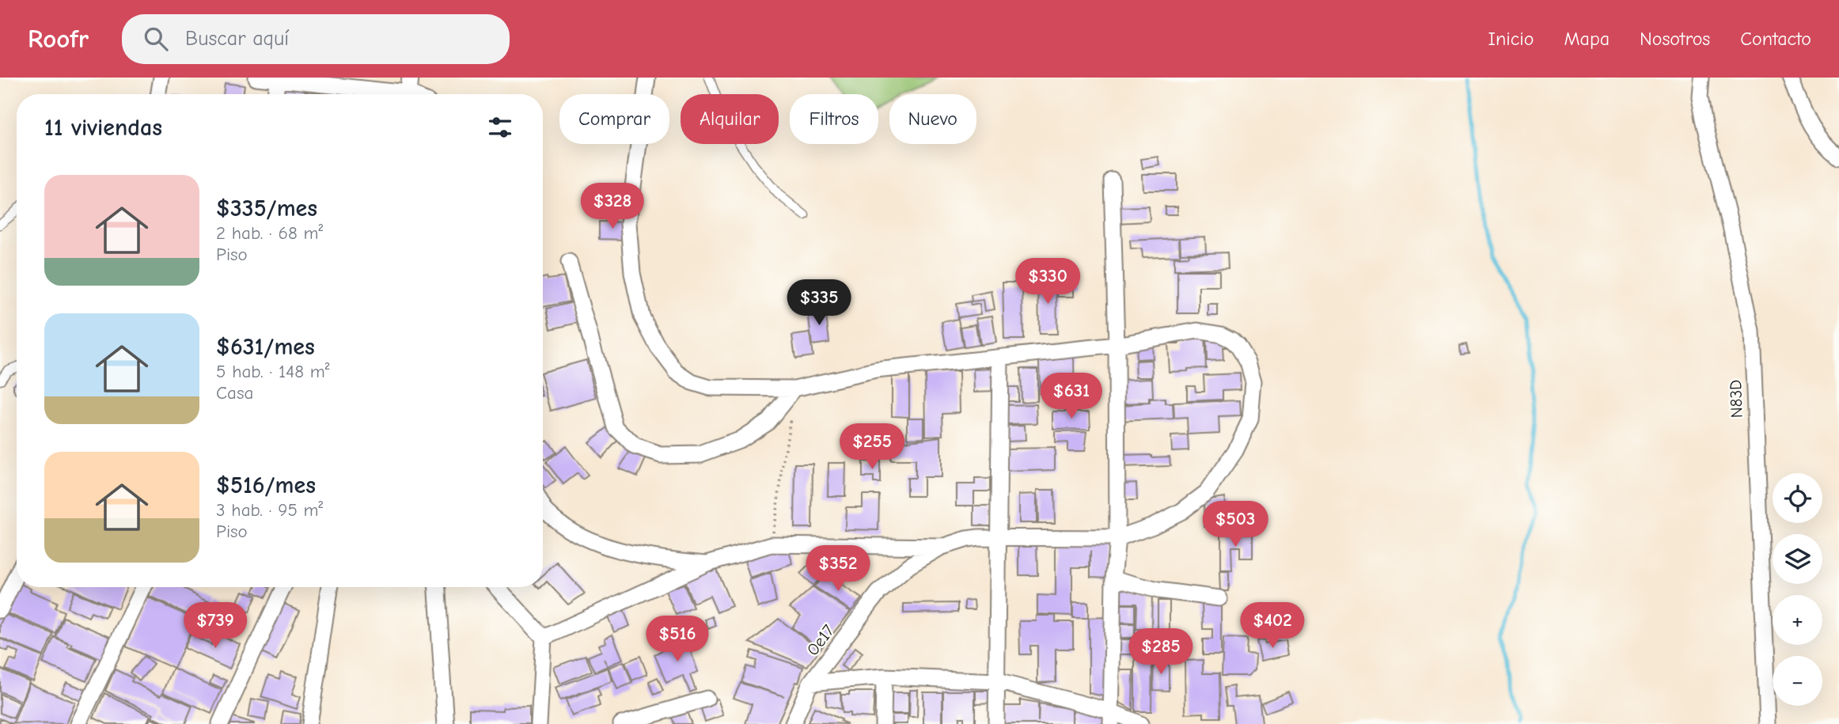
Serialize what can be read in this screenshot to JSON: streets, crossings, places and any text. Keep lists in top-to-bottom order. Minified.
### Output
{"streets":{"street":["N83D","Oe17"]},"page":{"header":"Roofr","search":"Buscar aquí","nav":["Inicio","Mapa","Nosotros","Contacto"],"chip":["Comprar","Alquilar","Filtros","Nuevo"],"heading":"11 viviendas","list":[{"name":"$335/mes","note":"2 hab. · 68 m² · Piso"},{"name":"$631/mes","note":"5 hab. · 148 m² · Casa"},{"name":"$516/mes","note":"3 hab. · 95 m² · Piso"}],"price":["$328","$330","$335","$631","$255","$503","$352","$739","$402","$516","$285"],"map_buttons":["+","−"]}}
